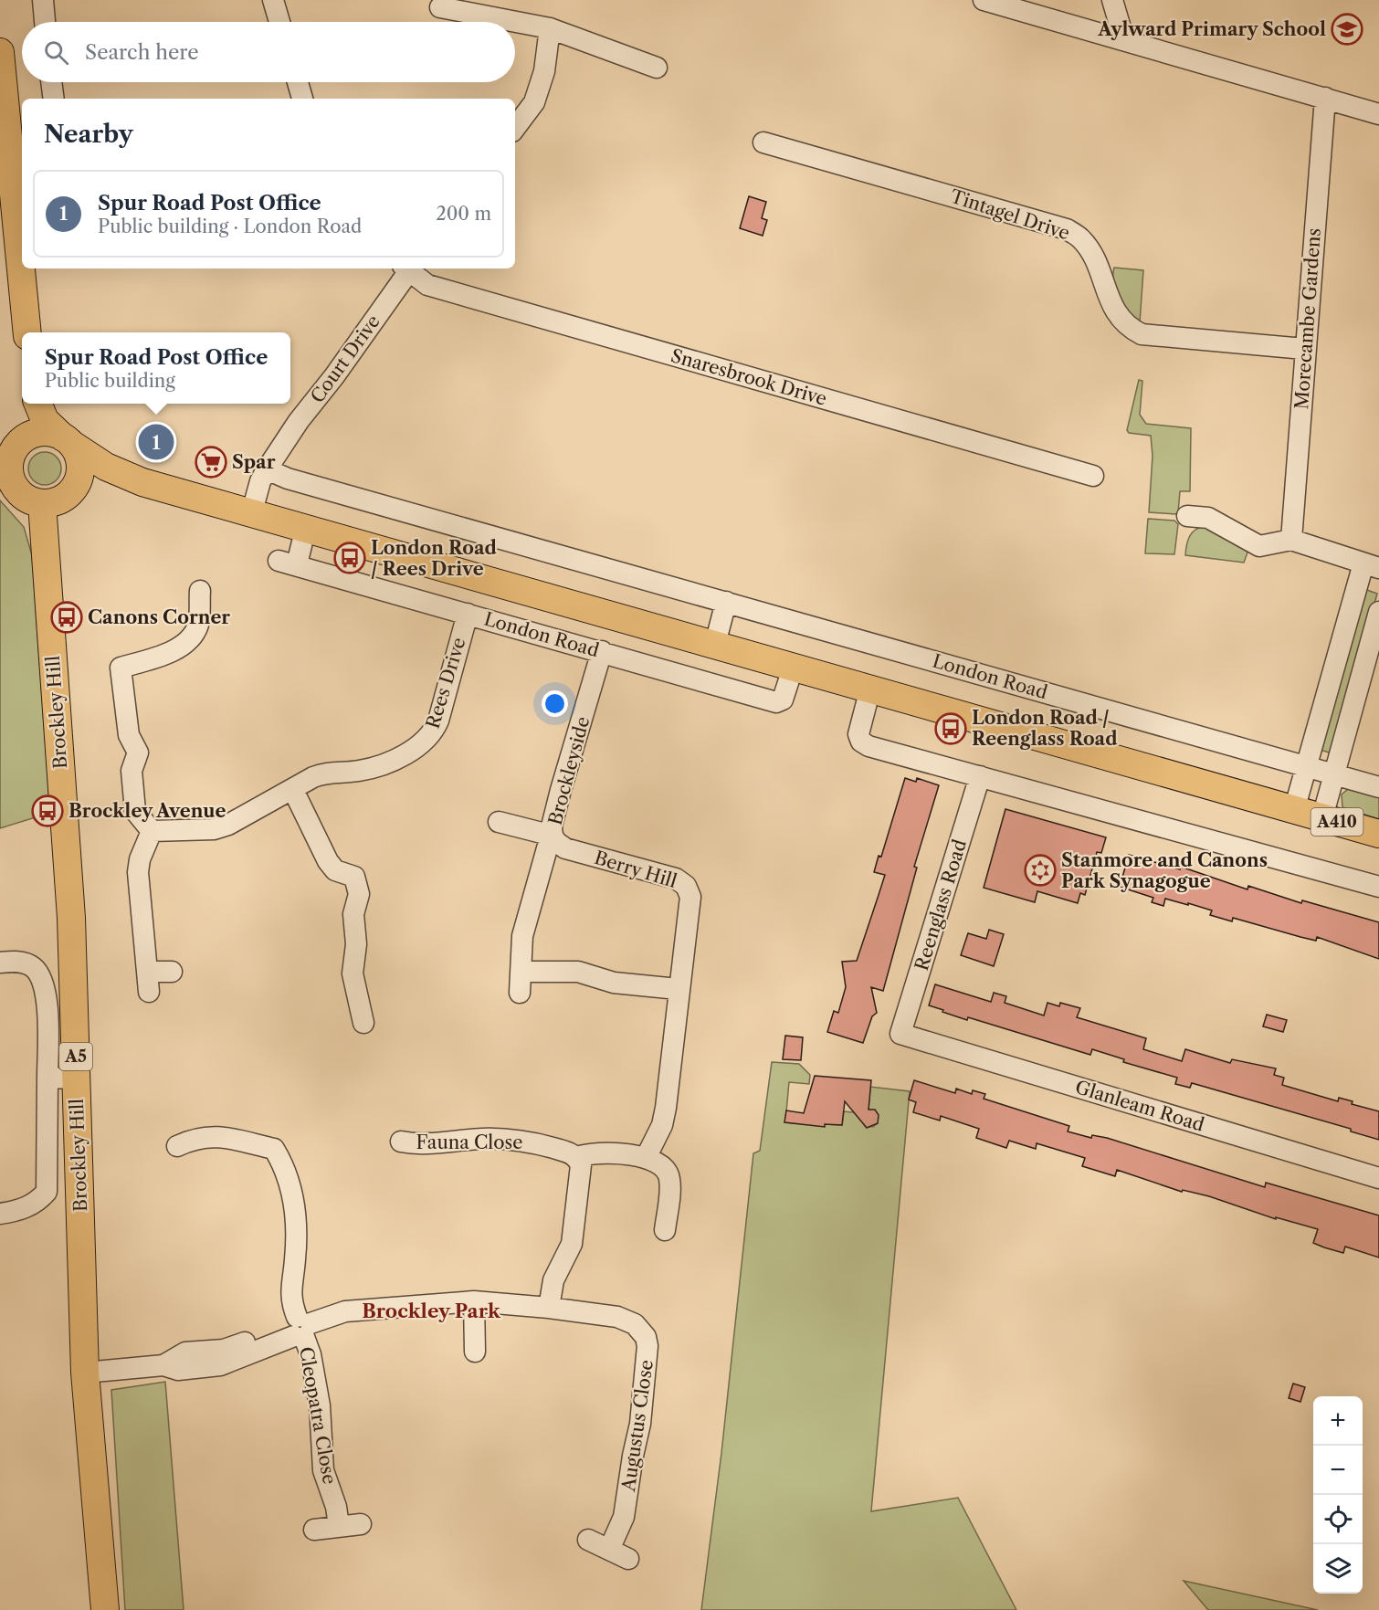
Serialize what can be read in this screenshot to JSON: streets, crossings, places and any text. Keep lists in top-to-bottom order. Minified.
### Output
{"streets":{"main road":["Brockley Hill","A410","A5"],"street":["Tintagel Drive","Morecambe Gardens","Court Drive","Snaresbrook Drive","London Road","Rees Drive","Brockleyside","Berry Hill","Reenglass Road","Glanleam Road","Fauna Close","Cleopatra Close","Augustus Close"]},"crossings":[["Tintagel Drive","Morecambe Gardens"],["Court Drive","London Road"],["Court Drive","A410"],["London Road","Rees Drive"],["London Road","Brockleyside"],["London Road","A410"],["Brockley Hill","A410"],["Brockleyside","Berry Hill"],["Reenglass Road","Glanleam Road"]],"districts":["Brockley Park"],"places":{"school or university":["Aylward Primary School"],"supermarket":["Spar"],"bus stop":["London Road / Rees Drive","Canons Corner","London Road / Reenglass Road","Brockley Avenue"],"synagogue":["Stanmore and Canons Park Synagogue"]},"page":{"search":"Search here","heading":"Nearby","list":[{"mark":"1","name":"Spur Road Post Office","note":"Public building · London Road","value":"200 m"}],"popup":["Spur Road Post Office","Public building"],"pins":"1","map_buttons":["+","−"]}}
